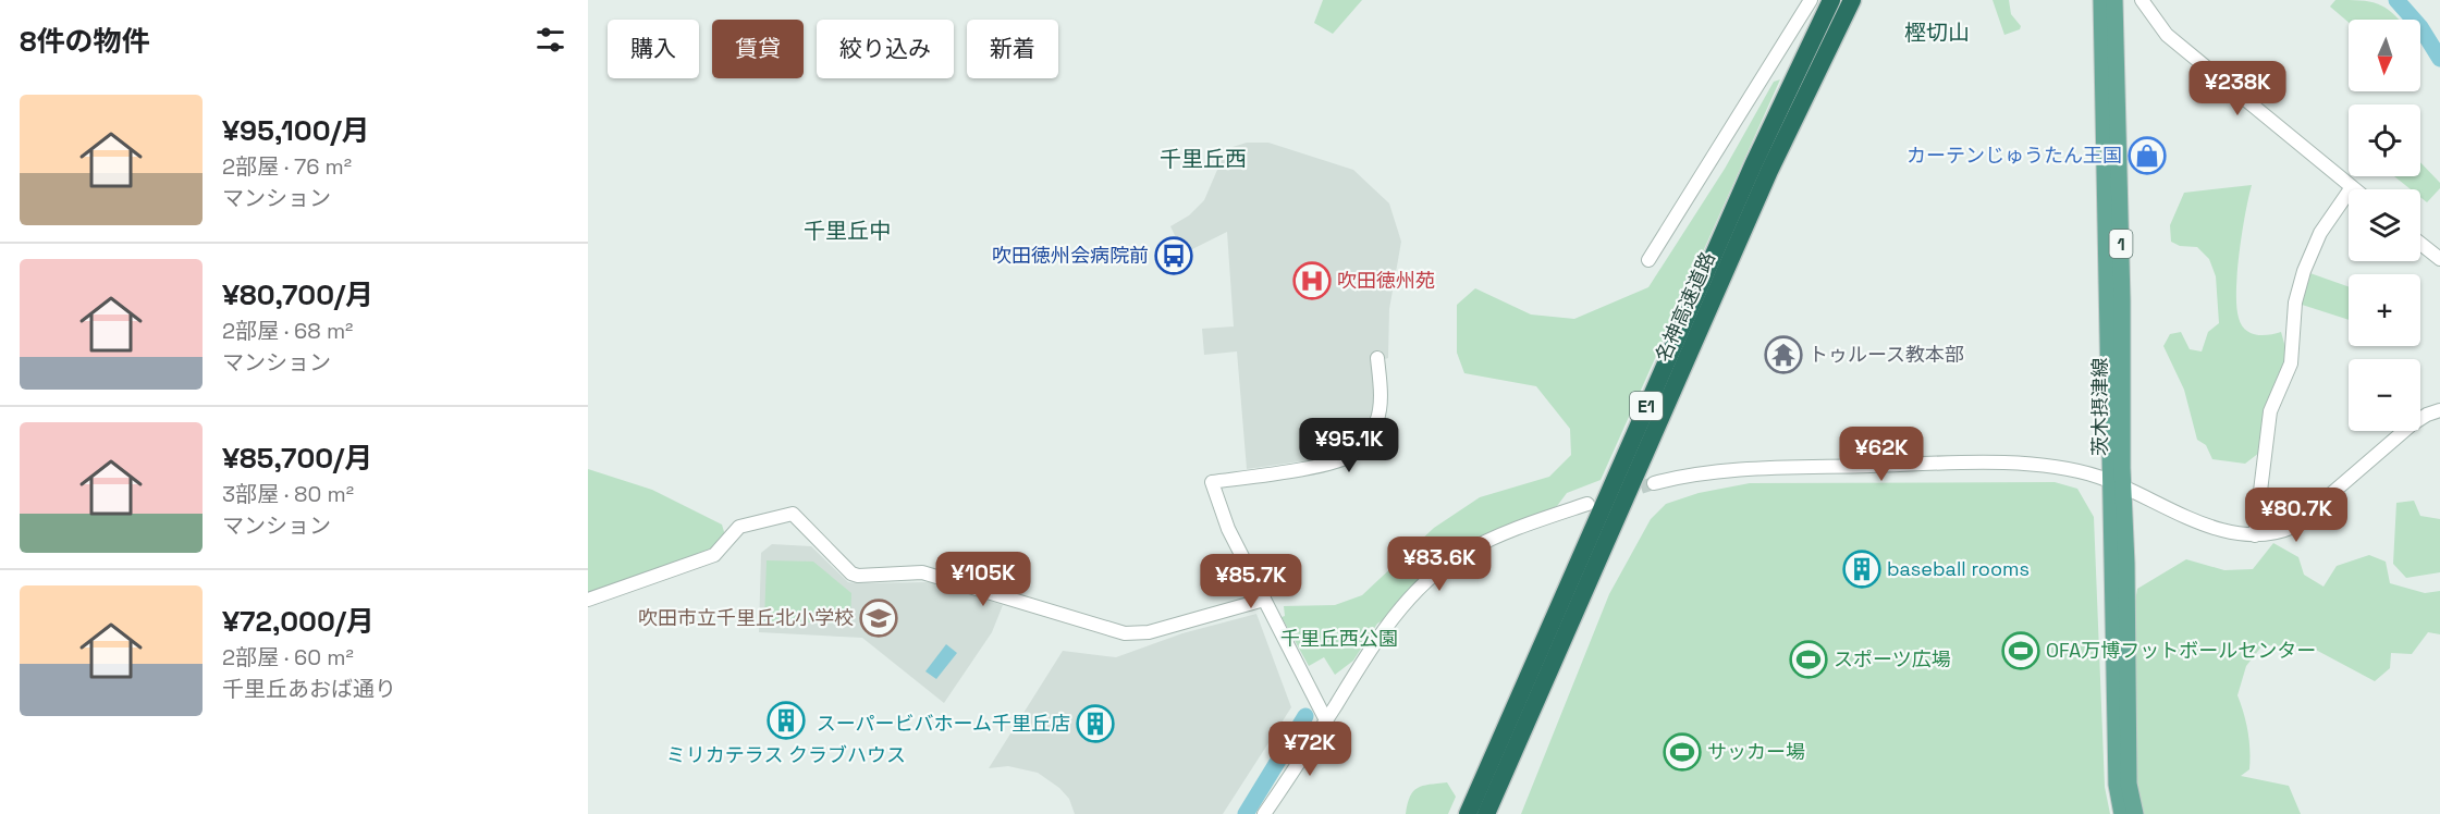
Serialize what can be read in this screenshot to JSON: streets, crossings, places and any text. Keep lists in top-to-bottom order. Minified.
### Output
{"streets":{"highway":["名神高速道路","E1"],"main road":["1","茨木摂津線"]},"districts":["樫切山","千里丘西","千里丘中"],"parks":["千里丘西公園"],"places":{"shop":["カーテンじゅうたん王国"],"bus stop":["吹田徳州会病院前"],"hospital":["吹田徳州苑"],"temple":["トゥルース教本部"],"building":["baseball rooms","ミリカテラス クラブハウス","スーパービバホーム千里丘店"],"school or university":["吹田市立千里丘北小学校"],"sports":["OFA万博フットボールセンター","スポーツ広場","サッカー場"]},"north":"bottom","page":{"heading":"8件の物件","map_buttons":["+","−"],"chip":["購入","賃貸","絞り込み","新着"],"price":["¥238K","¥95.1K","¥62K","¥80.7K","¥83.6K","¥105K","¥85.7K","¥72K"],"list":[{"name":"¥95,100/月","note":"2部屋 · 76 m² · マンション"},{"name":"¥80,700/月","note":"2部屋 · 68 m² · マンション"},{"name":"¥85,700/月","note":"3部屋 · 80 m² · マンション"},{"name":"¥72,000/月","note":"2部屋 · 60 m² · 千里丘あおば通り"}]}}
